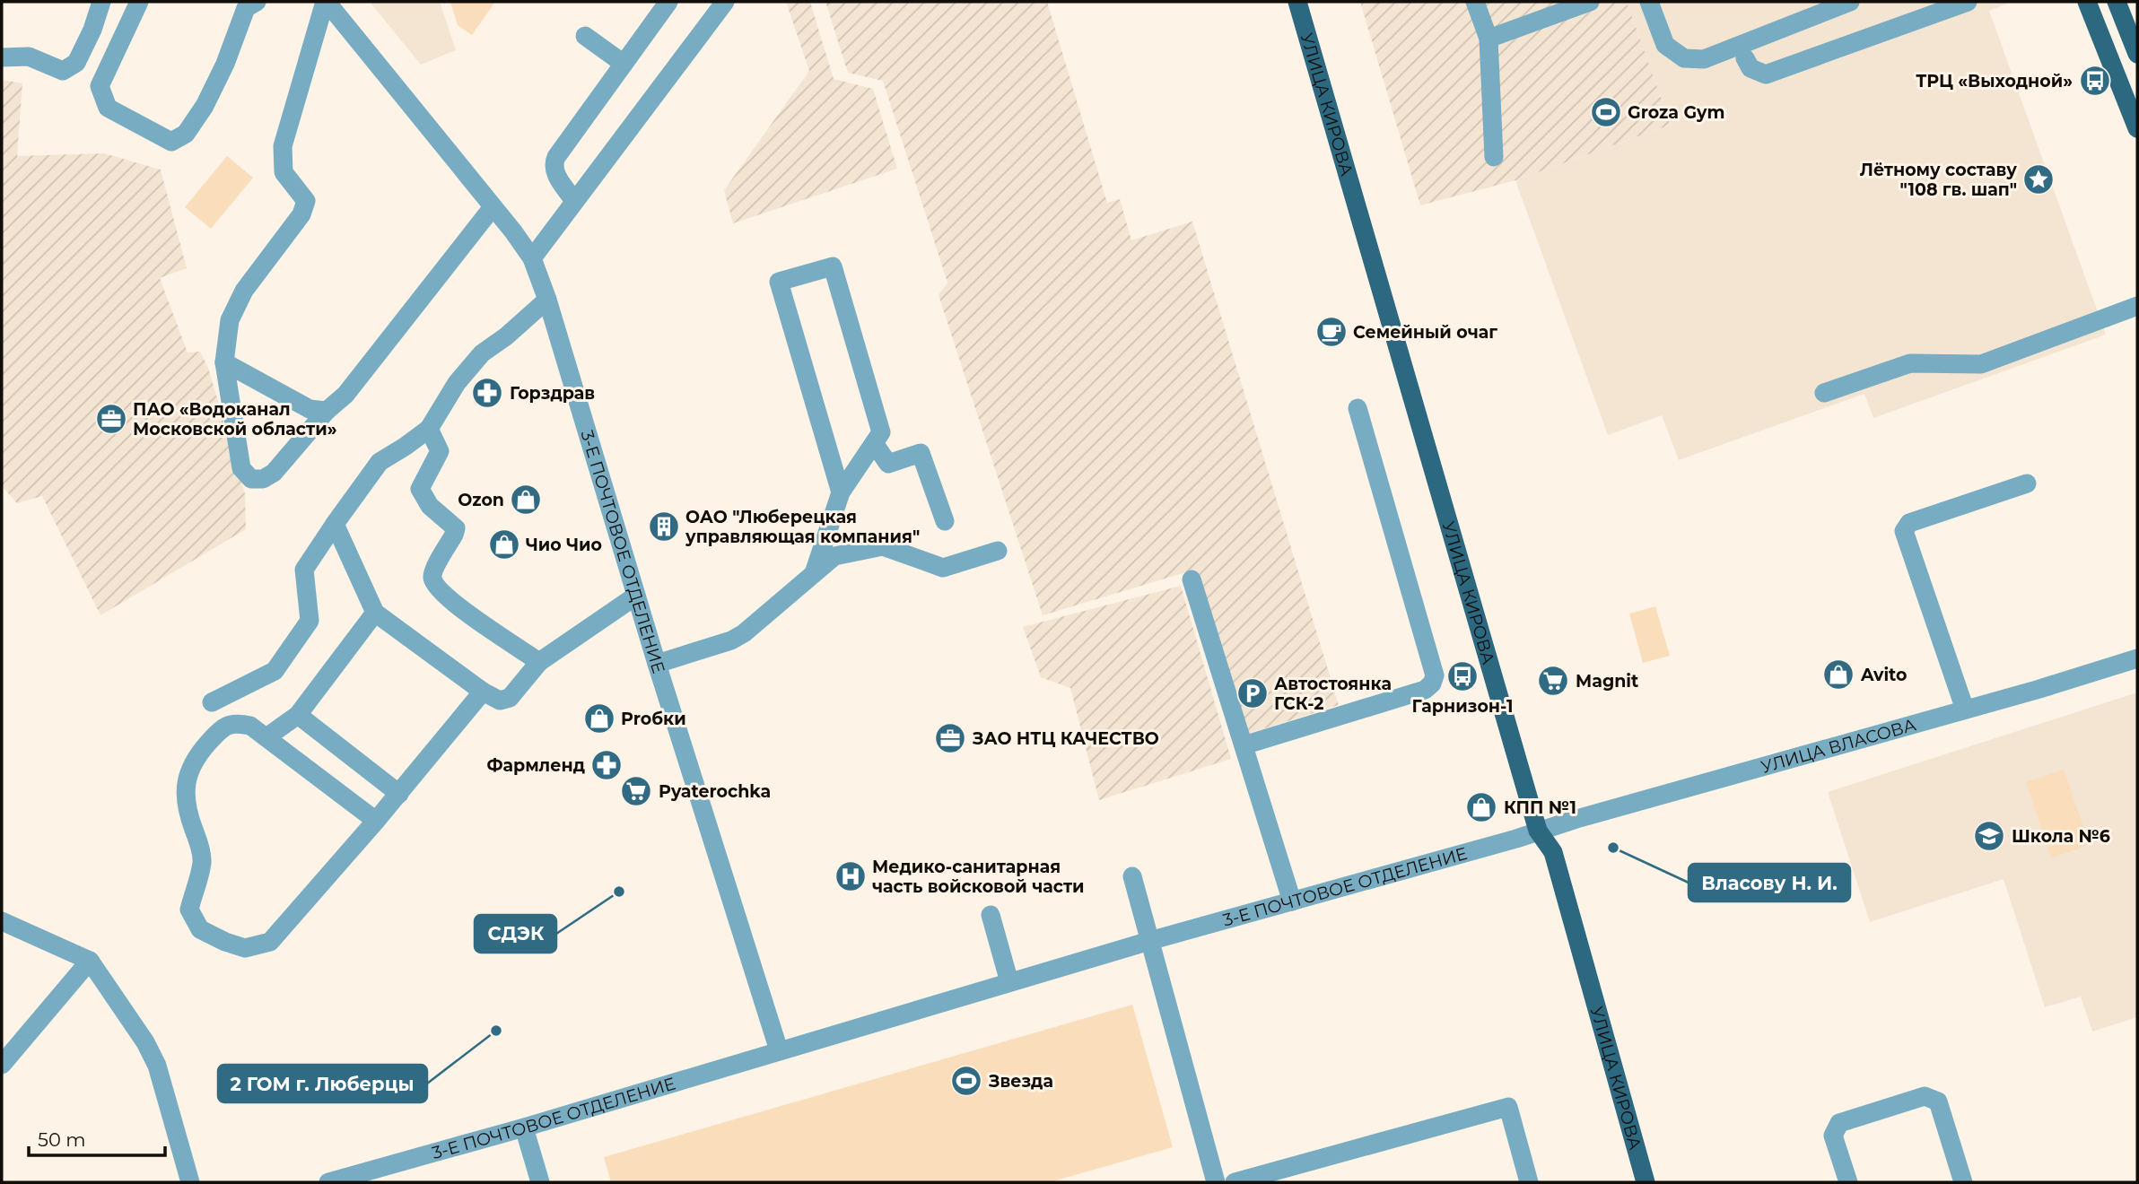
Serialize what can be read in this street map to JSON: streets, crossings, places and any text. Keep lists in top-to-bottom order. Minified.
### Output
{"streets":{"main road":["УЛИЦА КИРОВА"],"street":["3-Е ПОЧТОВОЕ ОТДЕЛЕНИЕ","УЛИЦА ВЛАСОВА"]},"crossings":[["УЛИЦА КИРОВА","3-Е ПОЧТОВОЕ ОТДЕЛЕНИЕ"],["УЛИЦА КИРОВА","УЛИЦА ВЛАСОВА"],["3-Е ПОЧТОВОЕ ОТДЕЛЕНИЕ","УЛИЦА ВЛАСОВА"]],"places":{"bus stop":["ТРЦ «Выходной»","Гарнизон-1"],"sports":["Groza Gym","Звезда"],"place":["Лётному составу \"108 гв. шап\""],"cafe":["Семейный очаг"],"pharmacy":["Горздрав","Фармленд"],"office":["ПАО «Водоканал Московской области»","ЗАО НТЦ КАЧЕСТВО"],"shop":["Ozon","Чио Чио","Avito","Proбки","КПП №1"],"building":["ОАО \"Люберецкая управляющая компания\""],"supermarket":["Magnit","Pyaterochka"],"parking":["Автостоянка ГСК-2"],"school or university":["Школа №6"],"other":["Власову Н. И.","СДЭК","2 ГОМ г. Люберцы"],"hospital":["Медико-санитарная часть войсковой части"]},"scale_bar":"50 m"}
